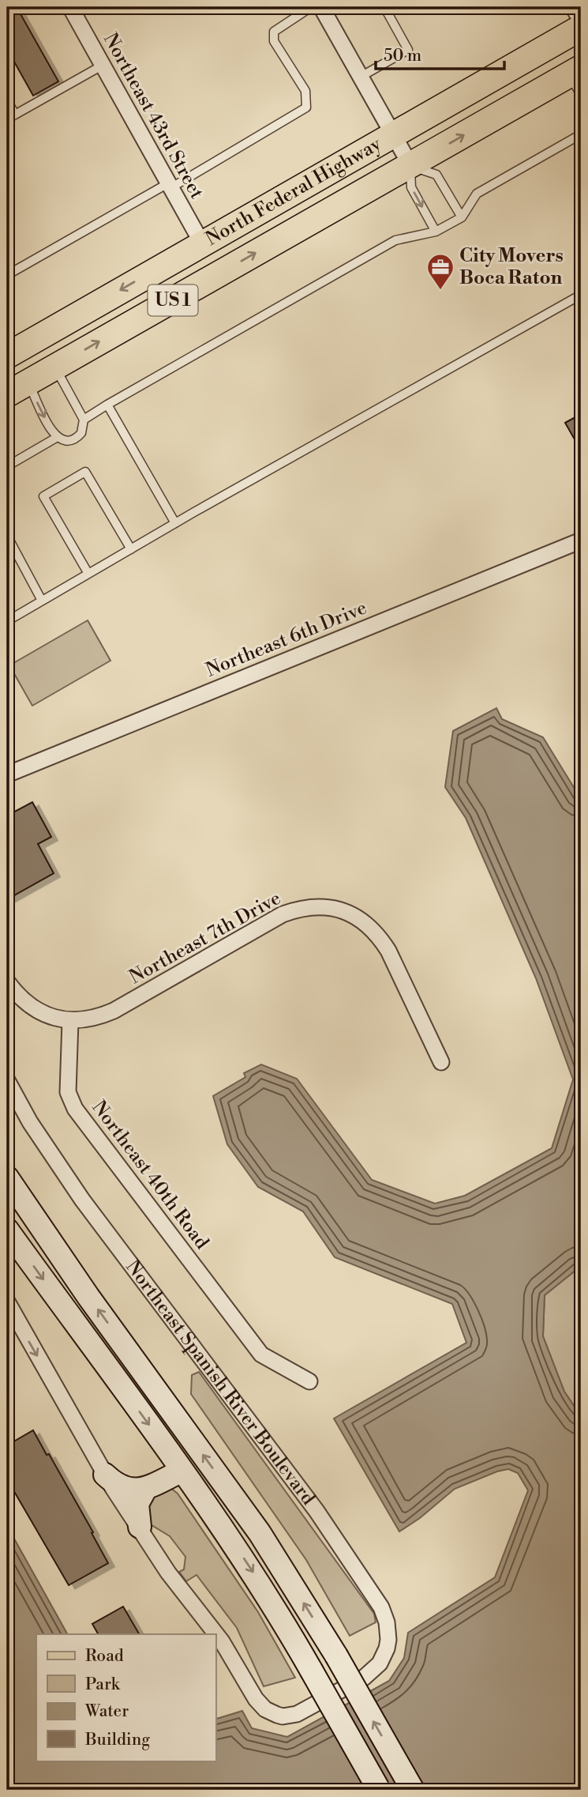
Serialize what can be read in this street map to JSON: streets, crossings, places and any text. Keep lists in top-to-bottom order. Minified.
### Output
{"streets":{"main road":["North Federal Highway","US 1"],"street":["Northeast 43rd Street","Northeast 6th Drive","Northeast 7th Drive","Northeast 40th Road","Northeast Spanish River Boulevard"]},"crossings":[["Northeast 43rd Street","North Federal Highway"],["Northeast 7th Drive","Northeast 40th Road"]],"places":{"office":["City Movers Boca Raton"]},"legend":["Road","Park","Water","Building"],"scale_bar":"50 m"}
